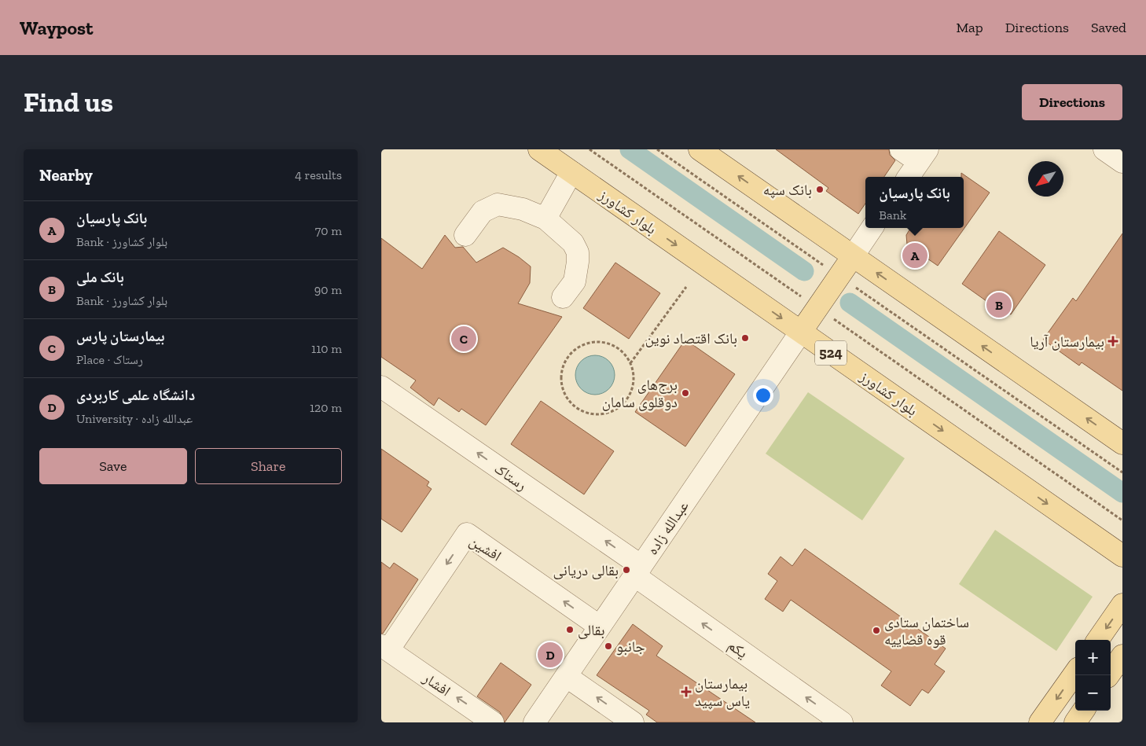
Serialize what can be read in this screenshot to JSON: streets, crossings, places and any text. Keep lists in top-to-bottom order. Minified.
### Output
{"streets":{"main road":["بلوار کشاورز","524"],"street":["رستاک","عبدالله زاده","افشین","یکم","افشار"]},"crossings":[["بلوار کشاورز","عبدالله زاده"],["رستاک","عبدالله زاده"],["رستاک","یکم"],["عبدالله زاده","افشین"],["عبدالله زاده","یکم"],["افشین","افشار"]],"one_way":["رستاک","افشار"],"places":{"other":["بانک سپه","بانک اقتصاد نوین","برج‌های دوقلوی سامان","بقالی دریانی","بقالی","ساختمان ستادی قوه قضاییه","جانبو"],"health":["بیمارستان آریا","بیمارستان یاس سپید"]},"north":"bottom left","page":{"header":"Waypost","nav":["Map","Directions","Saved"],"buttons":["Directions",["Save","Share"]],"title":"Find us","heading":["Nearby","4 results"],"popup":["بانک پارسیان","Bank"],"list":[{"mark":"A","name":"بانک پارسیان","note":"Bank · بلوار کشاورز","value":"70 m"},{"mark":"B","name":"بانک ملی","note":"Bank · بلوار کشاورز","value":"90 m"},{"mark":"C","name":"بیمارستان پارس","note":"Place · رستاک","value":"110 m"},{"mark":"D","name":"دانشگاه علمی کاربردی","note":"University · عبدالله زاده","value":"120 m"}],"pins":["A","B","C","D"],"map_buttons":["+","−"]}}
